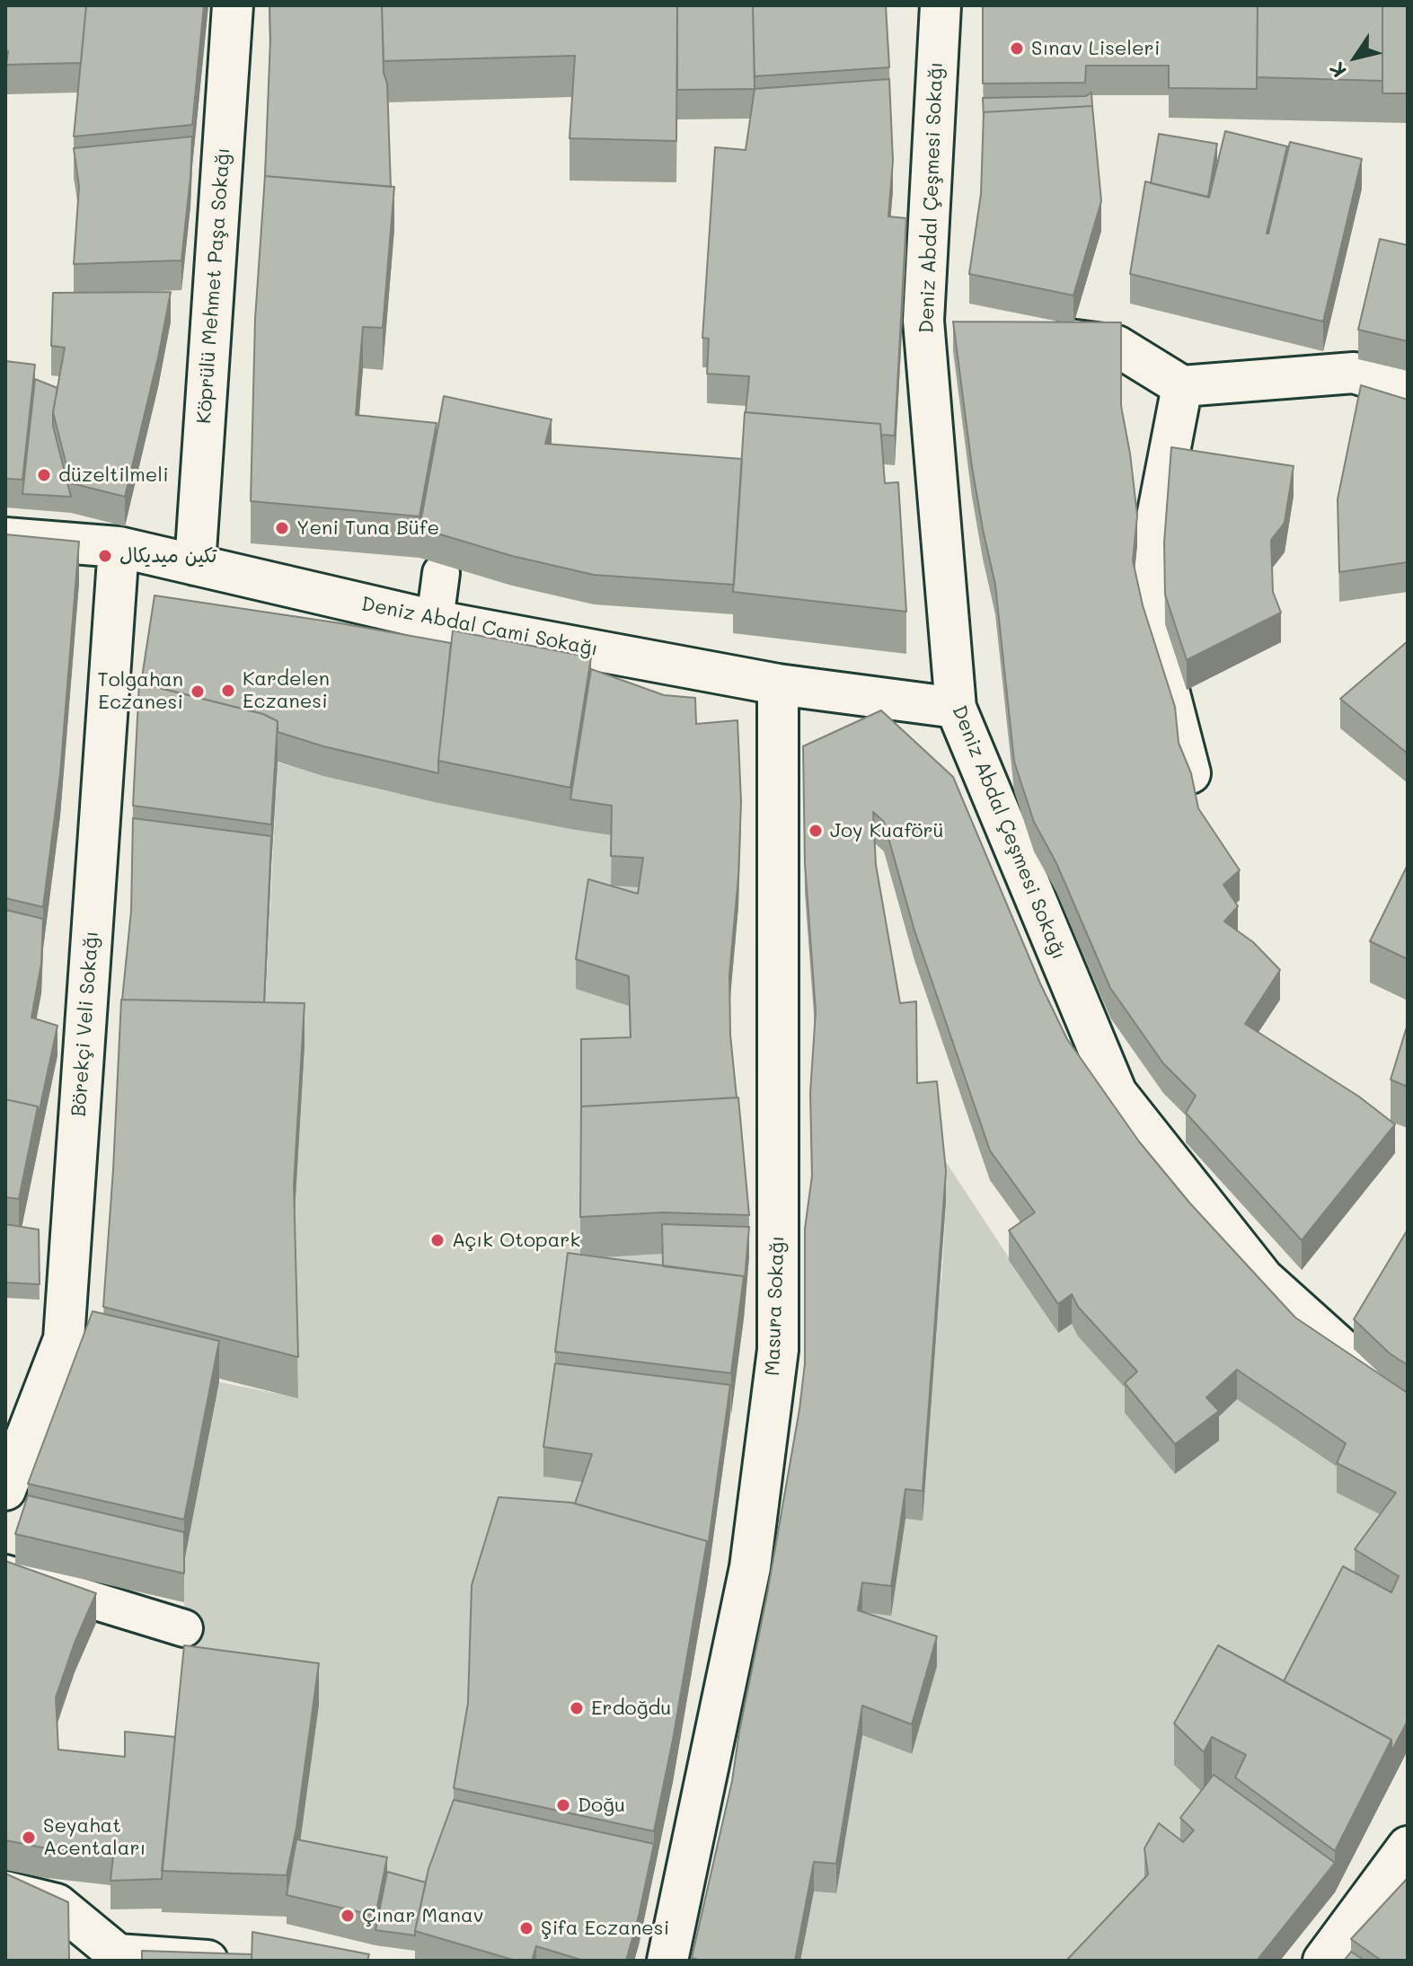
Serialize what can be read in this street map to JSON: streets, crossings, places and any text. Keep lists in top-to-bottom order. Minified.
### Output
{"streets":{"street":["Deniz Abdal Çeşmesi Sokağı","Köprülü Mehmet Paşa Sokağı","Deniz Abdal Cami Sokağı","Börekçi Veli Sokağı","Masura Sokağı"]},"crossings":[["Deniz Abdal Çeşmesi Sokağı","Deniz Abdal Cami Sokağı"],["Köprülü Mehmet Paşa Sokağı","Deniz Abdal Cami Sokağı"],["Deniz Abdal Cami Sokağı","Börekçi Veli Sokağı"],["Deniz Abdal Cami Sokağı","Masura Sokağı"]],"places":["Sınav Liseleri","düzeltilmeli","Yeni Tuna Büfe","تكين ميديكال","Kardelen Eczanesi","Tolgahan Eczanesi","Joy Kuaförü","Açık Otopark","Erdoğdu","Doğu","Seyahat Acentaları","Çınar Manav","Şifa Eczanesi"],"north":"bottom left"}
